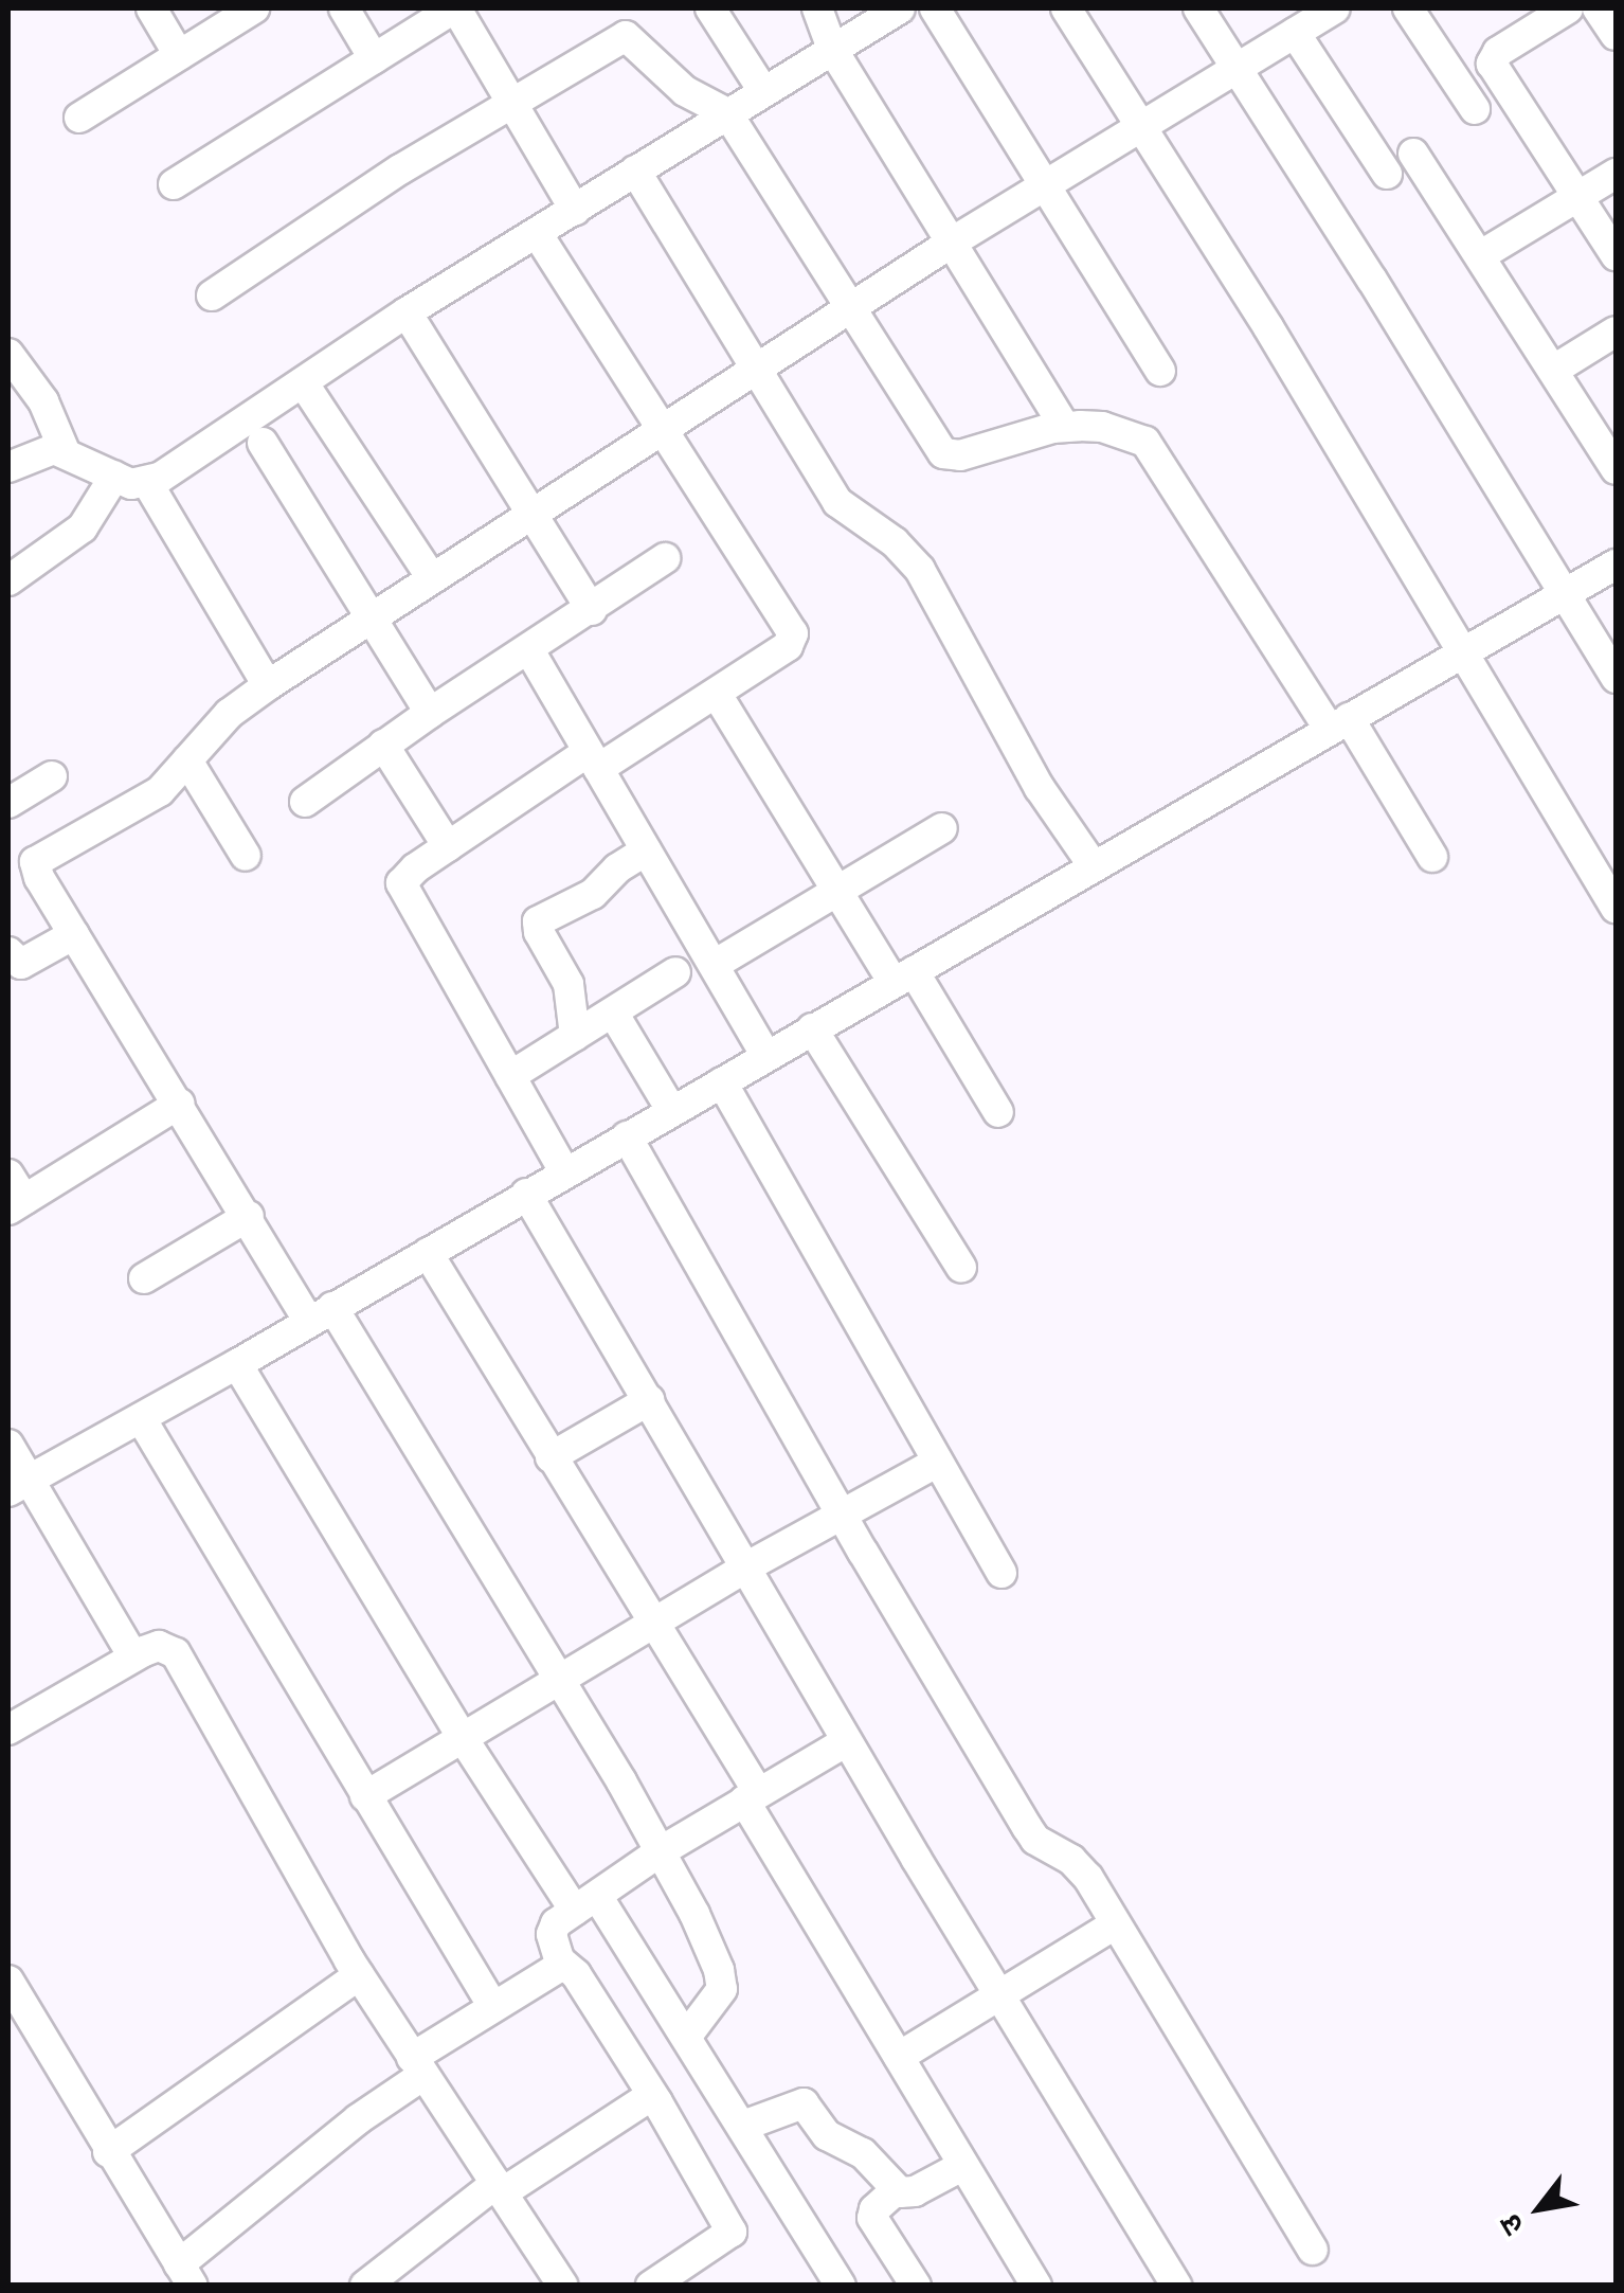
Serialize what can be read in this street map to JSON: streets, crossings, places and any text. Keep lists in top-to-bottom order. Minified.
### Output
{"north":"bottom left"}
